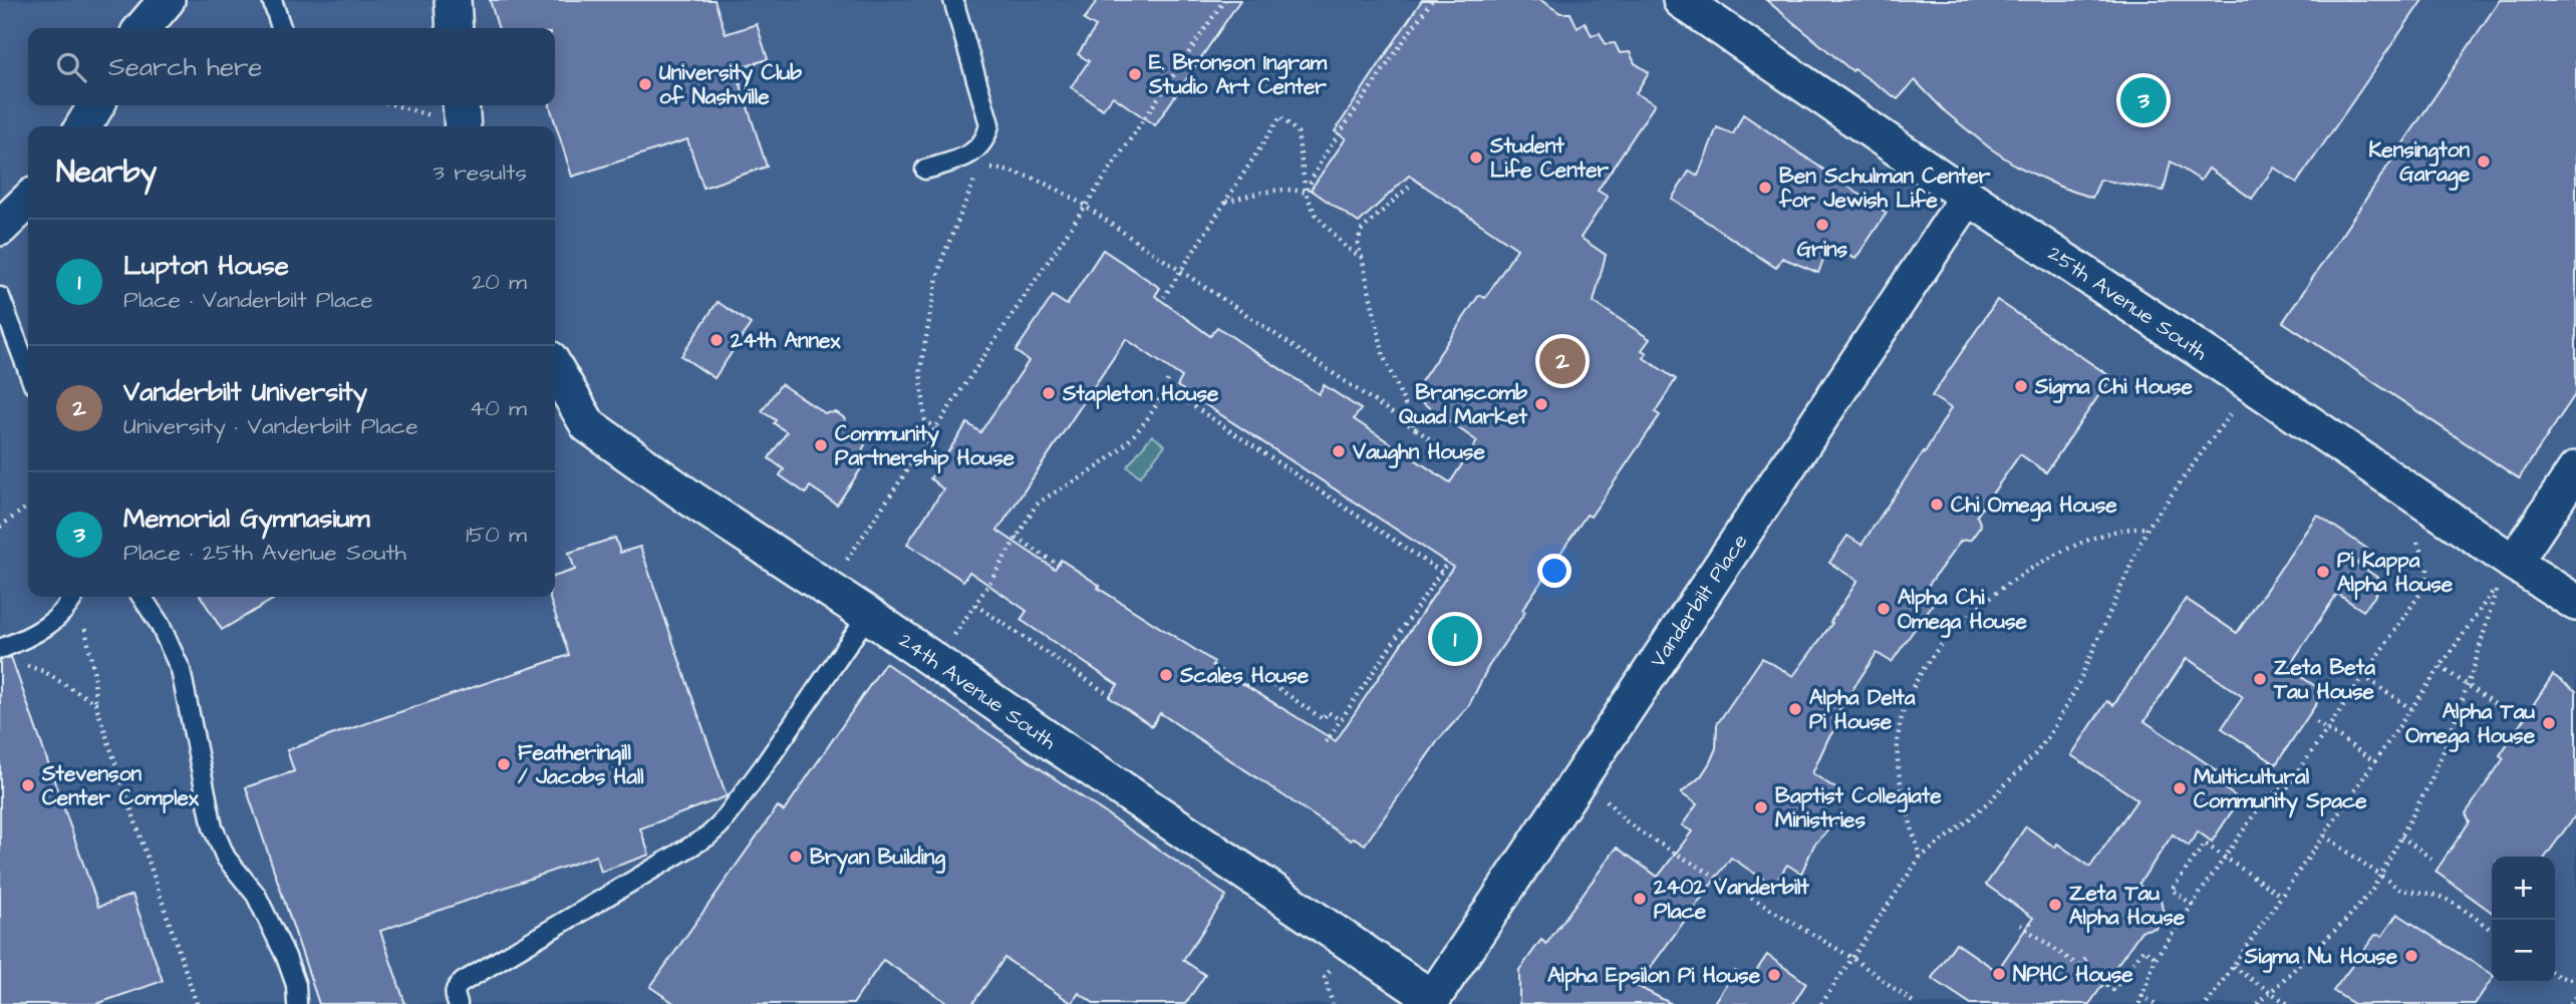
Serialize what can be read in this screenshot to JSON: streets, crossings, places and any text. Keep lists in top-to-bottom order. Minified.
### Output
{"streets":{"street":["25th Avenue South","Vanderbilt Place","24th Avenue South"]},"crossings":[["25th Avenue South","Vanderbilt Place"],["Vanderbilt Place","24th Avenue South"]],"places":["E. Bronson Ingram Studio Art Center","University Club of Nashville","Student Life Center","Kensington Garage","Ben Schulman Center for Jewish Life","Grins","24th Annex","Sigma Chi House","Stapleton House","Branscomb Quad Market","Community Partnership House","Vaughn House","Chi Omega House","Pi Kappa Alpha House","Alpha Chi Omega House","Scales House","Zeta Beta Tau House","Alpha Delta Pi House","Alpha Tau Omega House","Featheringill / Jacobs Hall","Stevenson Center Complex","Multicultural Community Space","Baptist Collegiate Ministries","Bryan Building","2402 Vanderbilt Place","Zeta Tau Alpha House","Sigma Nu House","NPHC House","Alpha Epsilon Pi House"],"page":{"search":"Search here","pins":["3","2","1"],"heading":["Nearby","3 results"],"list":[{"mark":"1","name":"Lupton House","note":"Place · Vanderbilt Place","value":"20 m"},{"mark":"2","name":"Vanderbilt University","note":"University · Vanderbilt Place","value":"40 m"},{"mark":"3","name":"Memorial Gymnasium","note":"Place · 25th Avenue South","value":"150 m"}],"map_buttons":["+","−"]}}
